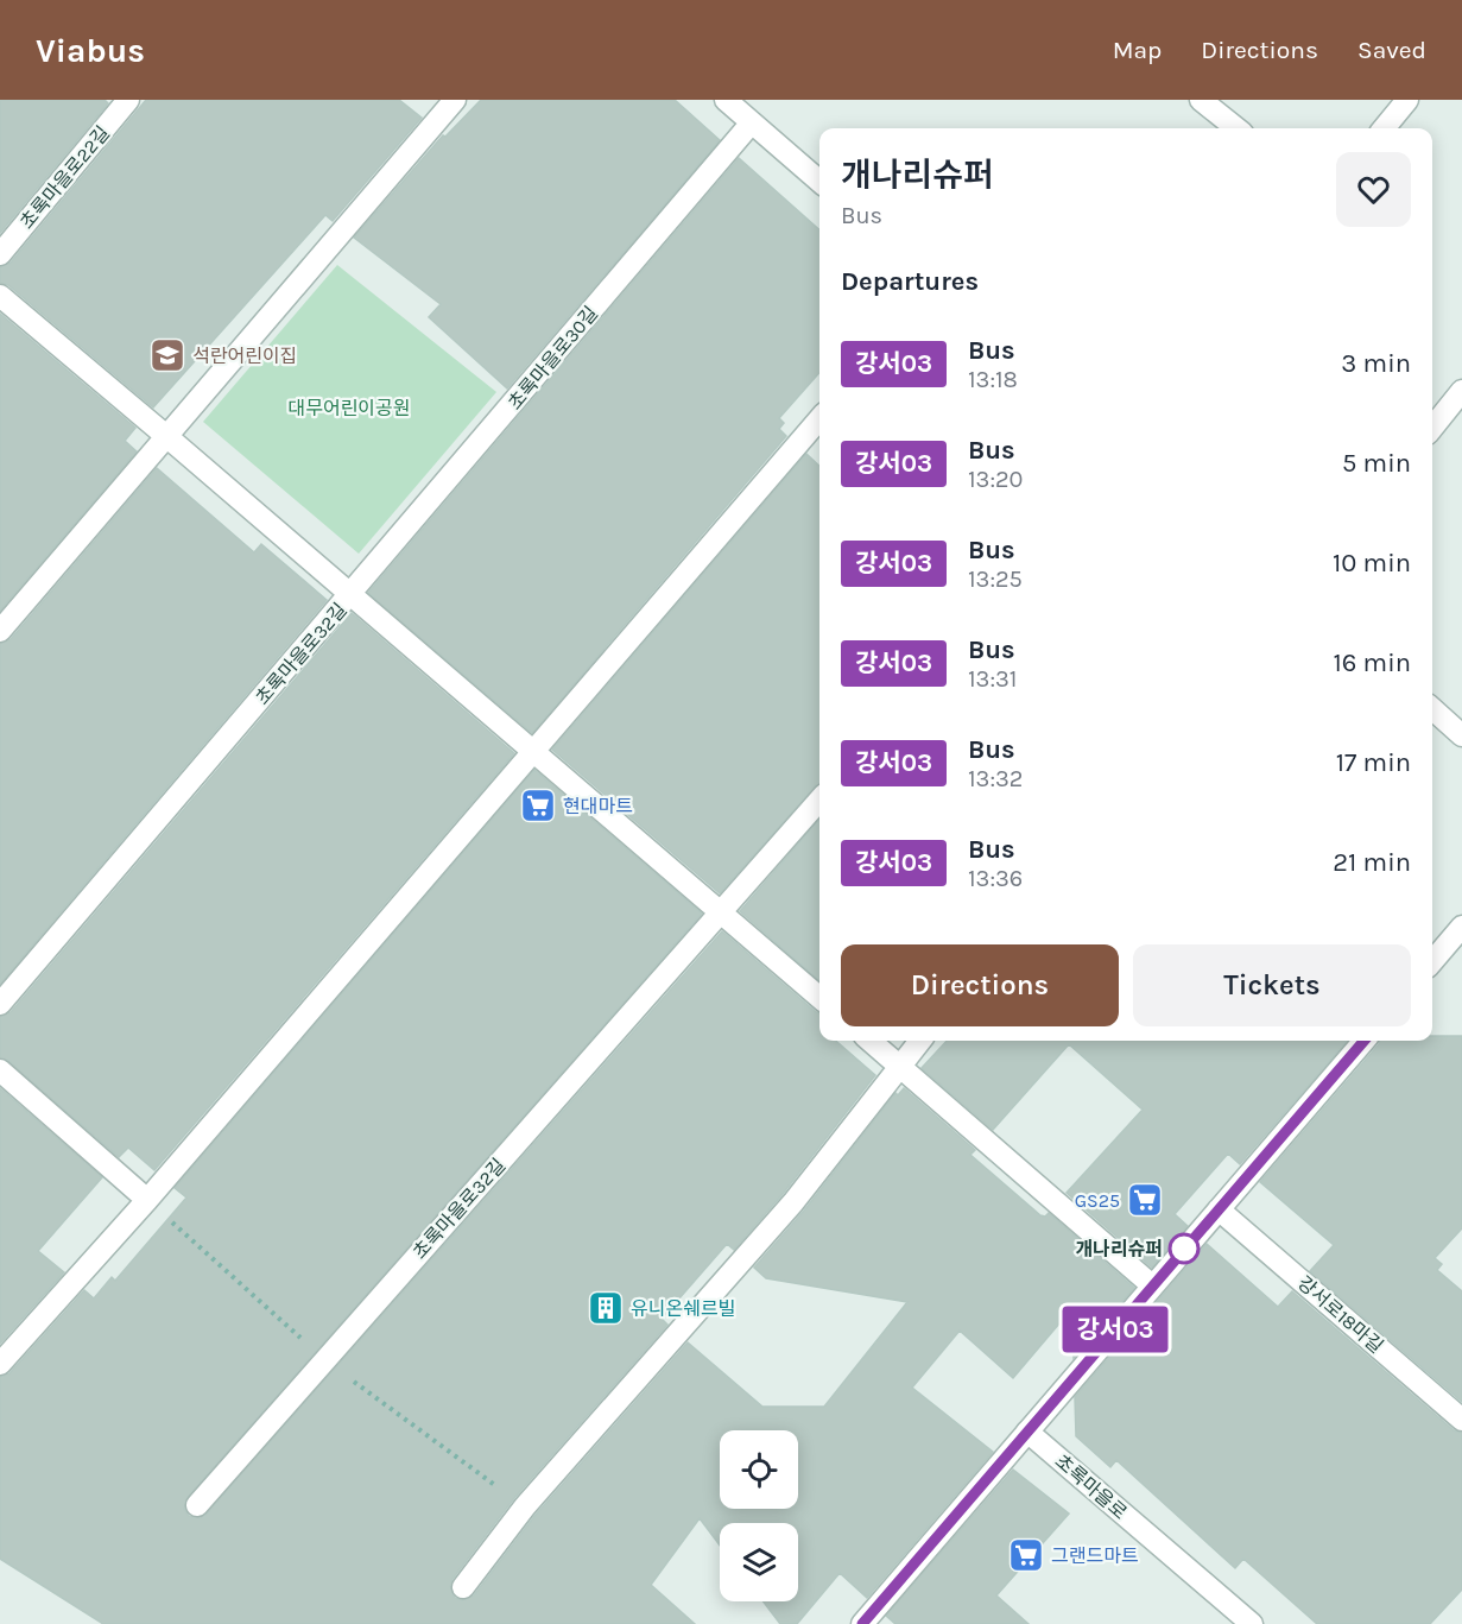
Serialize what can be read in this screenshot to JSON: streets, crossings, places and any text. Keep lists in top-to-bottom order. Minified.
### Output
{"streets":{"street":["초록마을로22길","초록마을로30길","초록마을로32길","강서로18마길","초록마을로"]},"crossings":[["초록마을로30길","초록마을로32길"]],"parks":["대무어린이공원"],"places":{"school or university":["석란어린이집"],"supermarket":["현대마트","GS25","그랜드마트"],"other":["개나리슈퍼"],"building":["유니온쉐르빌"]},"lines":["bus line 강서03"],"page":{"header":"Viabus","nav":["Map","Directions","Saved"],"on_map":"강서03","heading":[["개나리슈퍼","Bus"],"Departures"],"list":[{"mark":"강서03","name":"Bus","note":"13:18","value":"3 min"},{"mark":"강서03","name":"Bus","note":"13:20","value":"5 min"},{"mark":"강서03","name":"Bus","note":"13:25","value":"10 min"},{"mark":"강서03","name":"Bus","note":"13:31","value":"16 min"},{"mark":"강서03","name":"Bus","note":"13:32","value":"17 min"},{"mark":"강서03","name":"Bus","note":"13:36","value":"21 min"}],"buttons":["Directions","Tickets"]}}
